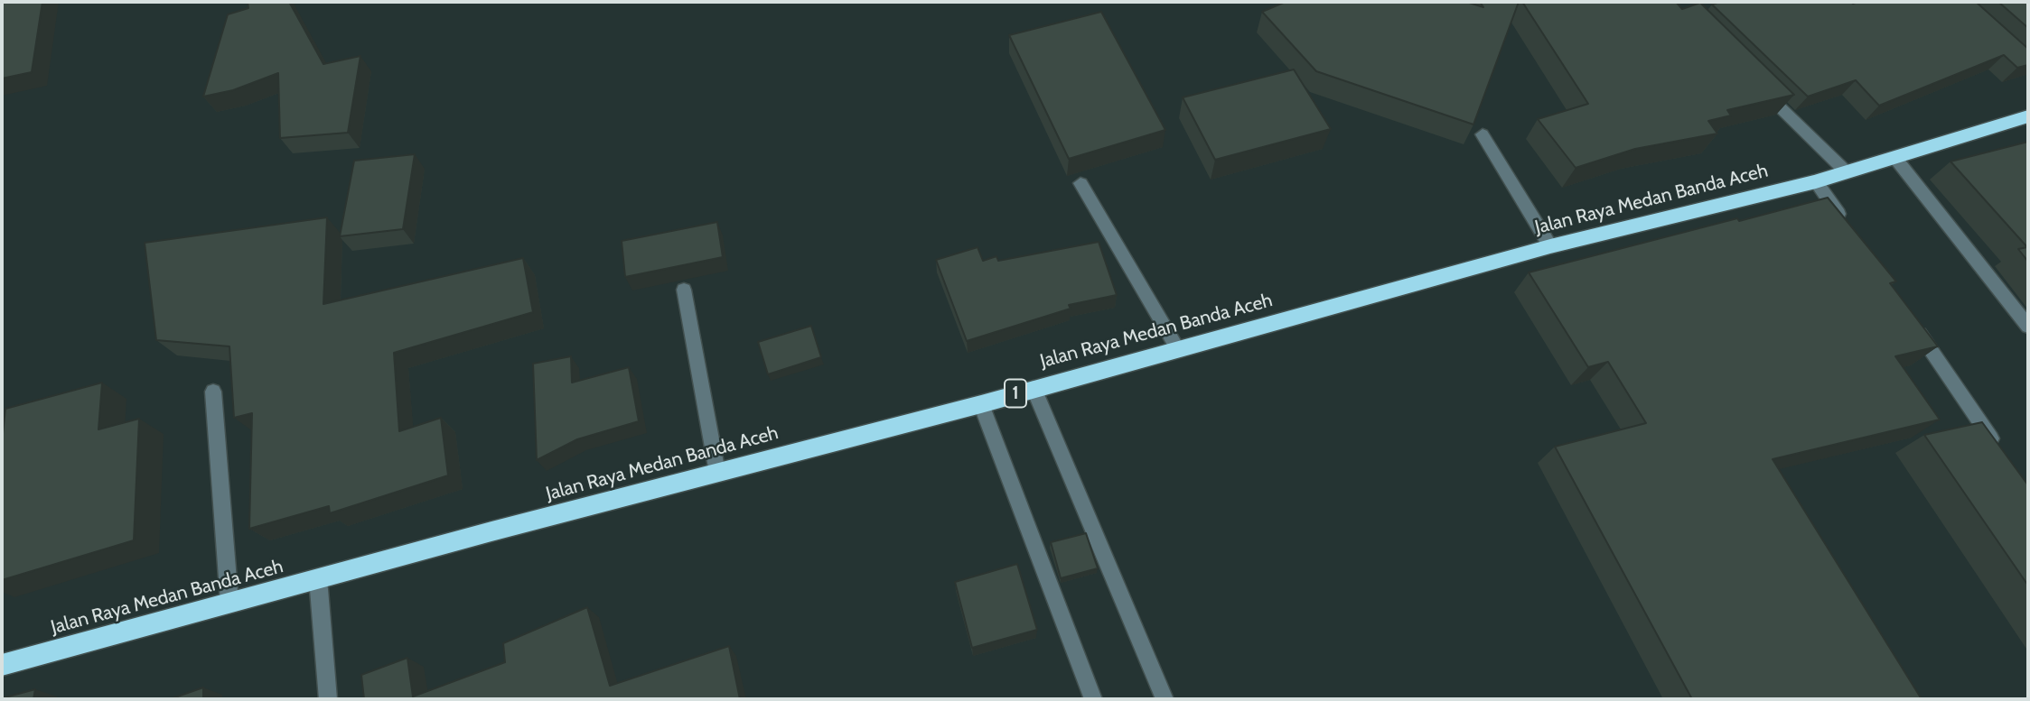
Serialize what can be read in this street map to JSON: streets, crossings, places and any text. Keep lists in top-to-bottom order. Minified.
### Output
{"streets":{"highway":["Jalan Raya Medan Banda Aceh","1"]}}
